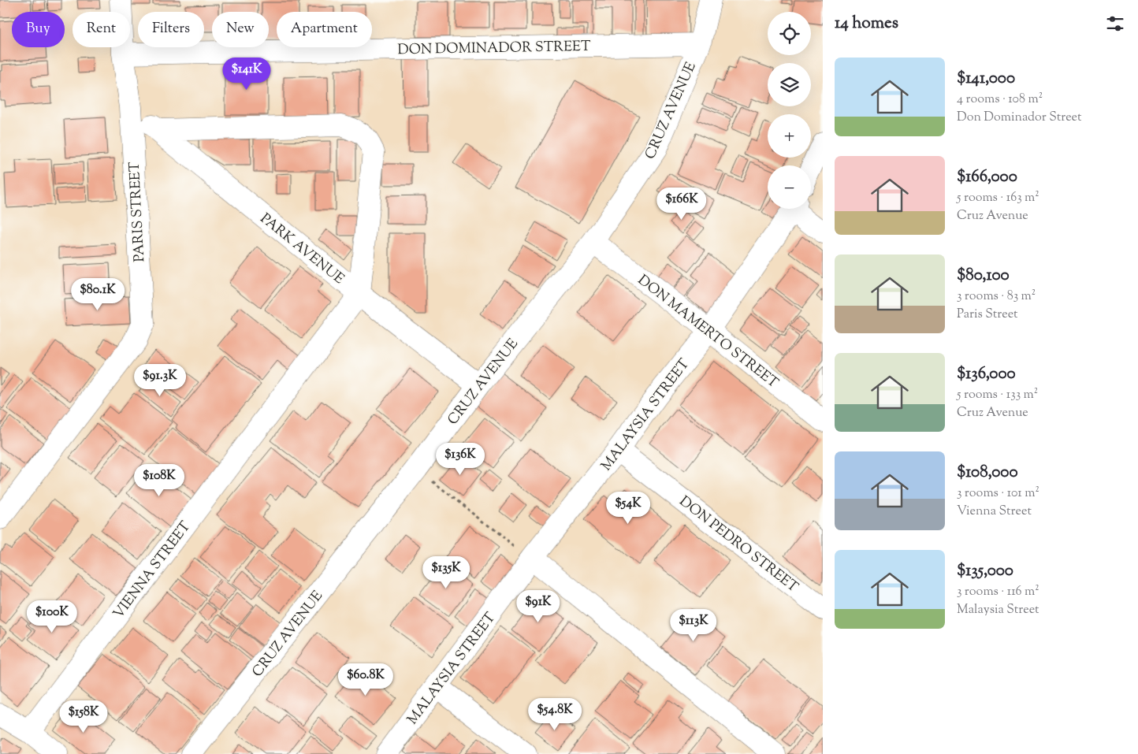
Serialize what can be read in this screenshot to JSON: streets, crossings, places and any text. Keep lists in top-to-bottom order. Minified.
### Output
{"streets":{"street":["DON DOMINADOR STREET","CRUZ AVENUE","PARIS STREET","PARK AVENUE","DON MAMERTO STREET","MALAYSIA STREET","DON PEDRO STREET","VIENNA STREET"]},"crossings":[["DON DOMINADOR STREET","CRUZ AVENUE"],["DON DOMINADOR STREET","PARIS STREET"],["CRUZ AVENUE","PARK AVENUE"],["CRUZ AVENUE","DON MAMERTO STREET"],["PARIS STREET","PARK AVENUE"],["PARK AVENUE","VIENNA STREET"],["DON MAMERTO STREET","MALAYSIA STREET"],["MALAYSIA STREET","DON PEDRO STREET"]],"page":{"heading":"14 homes","map_buttons":["+","−"],"chip":["Buy","Rent","Filters","New","Apartment"],"list":[{"name":"$141,000","note":"4 rooms · 108 m² · Don Dominador Street"},{"name":"$166,000","note":"5 rooms · 163 m² · Cruz Avenue"},{"name":"$80,100","note":"3 rooms · 83 m² · Paris Street"},{"name":"$136,000","note":"5 rooms · 133 m² · Cruz Avenue"},{"name":"$108,000","note":"3 rooms · 101 m² · Vienna Street"},{"name":"$135,000","note":"3 rooms · 116 m² · Malaysia Street"}],"price":["$141K","$166K","$80.1K","$91.3K","$136K","$108K","$54K","$135K","$91K","$100K","$113K","$60.8K","$54.8K","$158K"]}}
